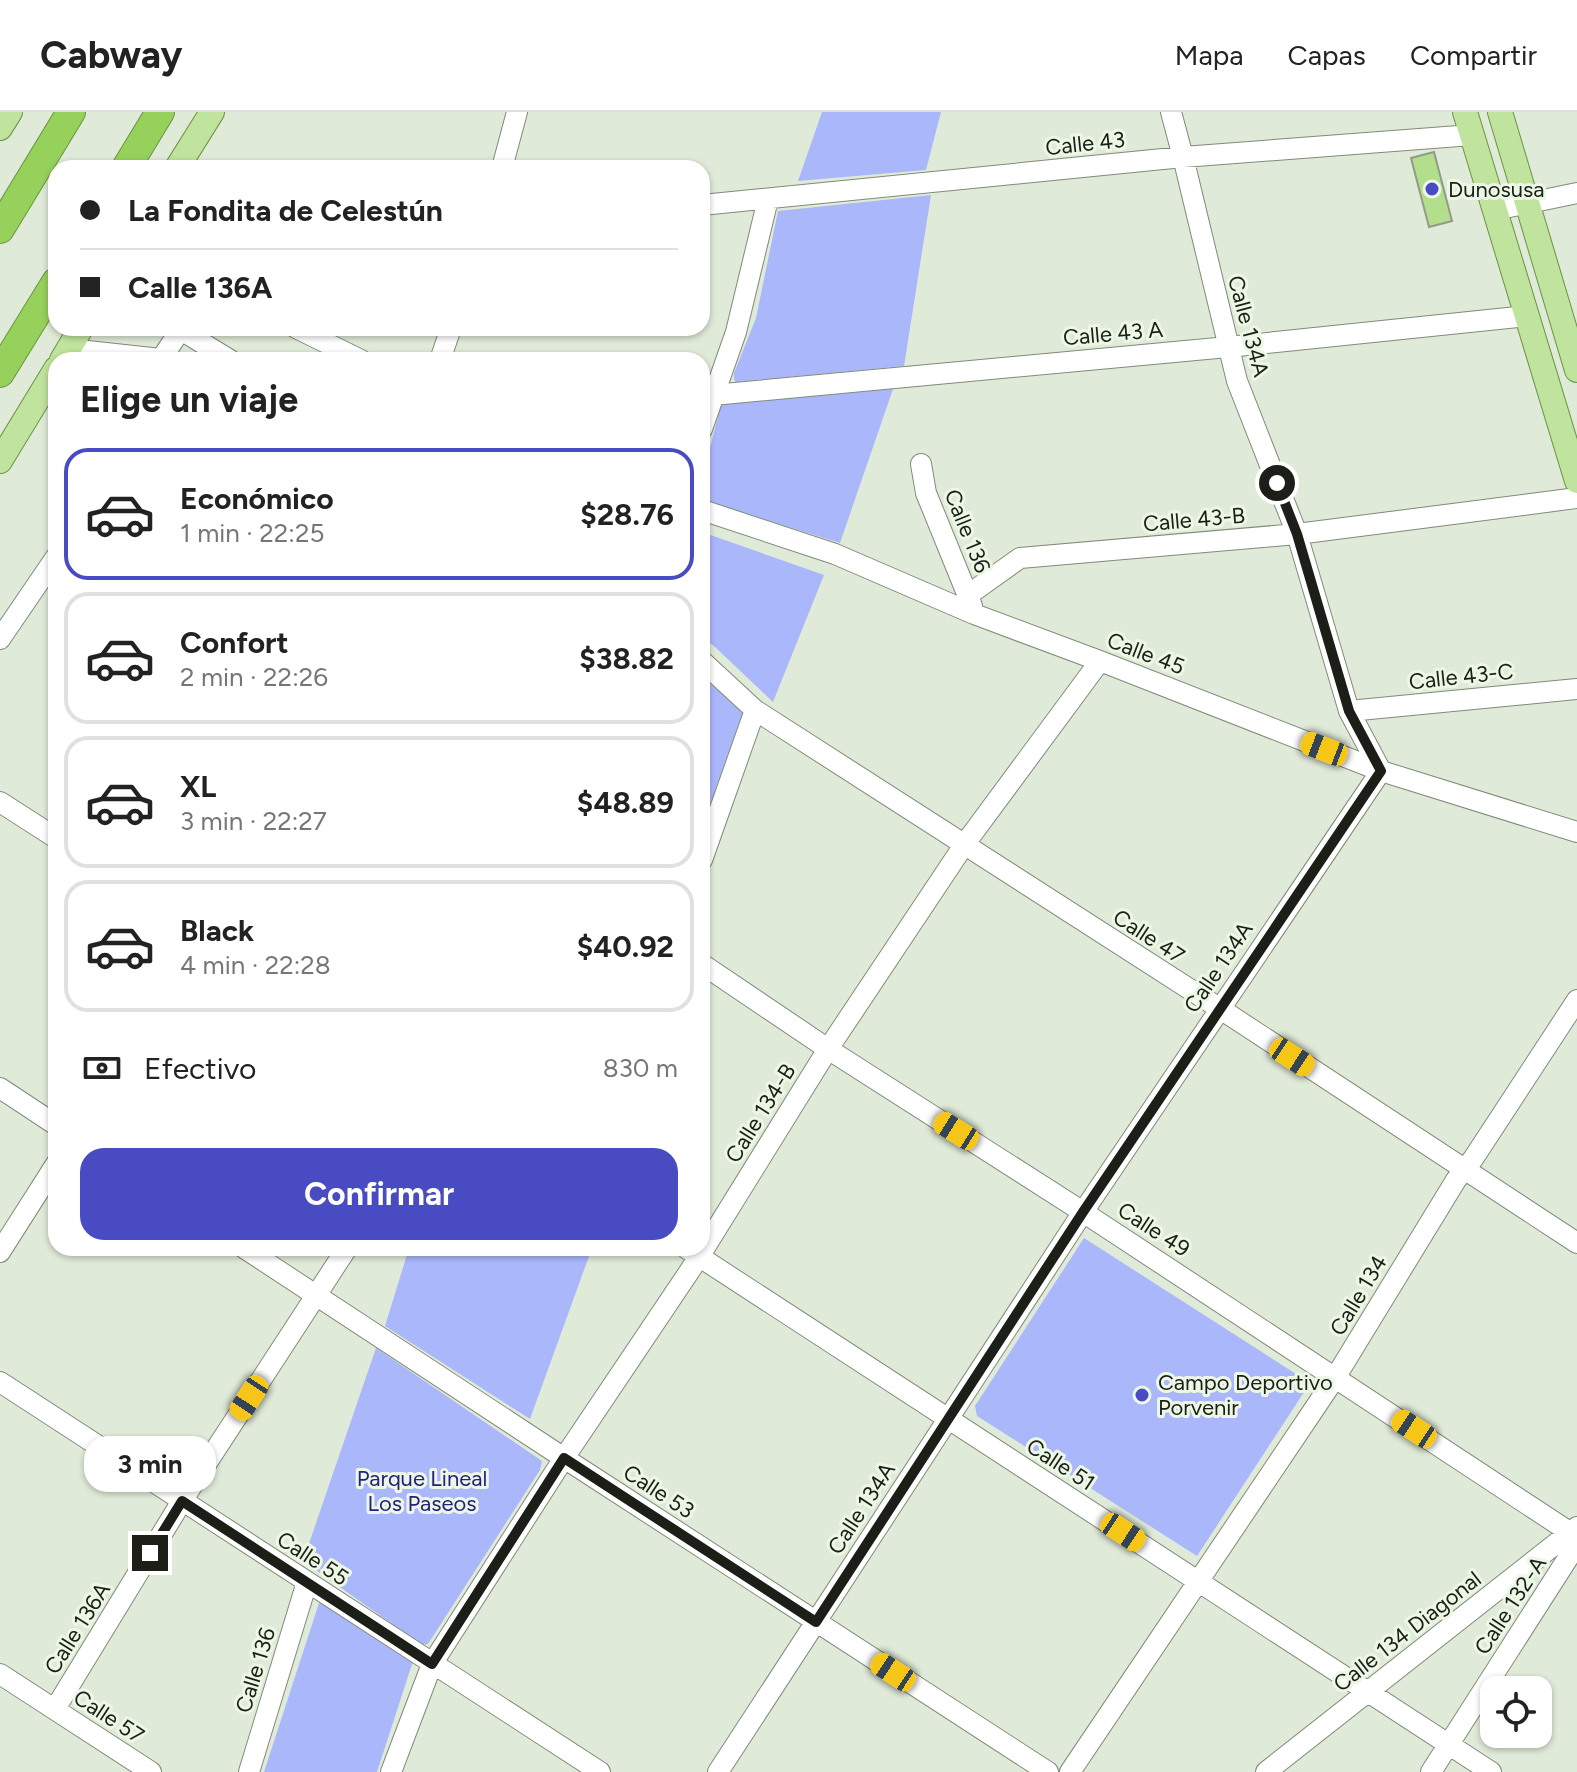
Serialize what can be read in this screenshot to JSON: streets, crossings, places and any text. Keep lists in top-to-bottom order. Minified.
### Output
{"streets":{"street":["Calle 43","Calle 134A","Calle 43 A","Calle 43-B","Calle 136","Calle 45","Calle 43-C","Calle 47","Calle 134-B","Calle 49","Calle 134","Calle 51","Calle 53","Calle 55","Calle 132-A","Calle 136A","Calle 134 Diagonal","Calle 57"]},"crossings":[["Calle 43","Calle 134A"],["Calle 134A","Calle 43 A"],["Calle 134A","Calle 43-B"],["Calle 134A","Calle 45"],["Calle 134A","Calle 43-C"],["Calle 134A","Calle 47"],["Calle 134A","Calle 49"],["Calle 134A","Calle 51"],["Calle 134A","Calle 53"],["Calle 43-B","Calle 136"],["Calle 43-B","Calle 45"],["Calle 136","Calle 45"],["Calle 136","Calle 55"],["Calle 45","Calle 134-B"],["Calle 47","Calle 134-B"],["Calle 47","Calle 134"],["Calle 134-B","Calle 49"],["Calle 134-B","Calle 53"],["Calle 134-B","Calle 55"],["Calle 49","Calle 134"],["Calle 49","Calle 132-A"],["Calle 49","Calle 134 Diagonal"],["Calle 134","Calle 51"],["Calle 51","Calle 132-A"],["Calle 51","Calle 134 Diagonal"],["Calle 53","Calle 136A"],["Calle 55","Calle 136A"],["Calle 132-A","Calle 134 Diagonal"],["Calle 136A","Calle 57"]],"parks":["Parque Lineal Los Paseos"],"places":["Dunosusa","Campo Deportivo Porvenir"],"page":{"header":"Cabway","nav":["Mapa","Capas","Compartir"],"banner":["La Fondita de Celestún","Calle 136A"],"heading":"Elige un viaje","list":[{"name":"Económico","note":"1 min · 22:25","value":"$28.76"},{"name":"Confort","note":"2 min · 22:26","value":"$38.82"},{"name":"XL","note":"3 min · 22:27","value":"$48.89"},{"name":"Black","note":"4 min · 22:28","value":"$40.92"}],"pay":["Efectivo","830 m"],"buttons":"Confirmar","bubble":"3 min"}}
